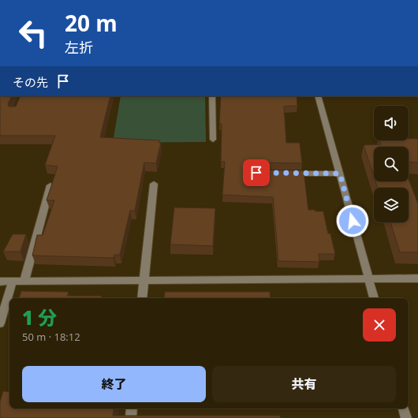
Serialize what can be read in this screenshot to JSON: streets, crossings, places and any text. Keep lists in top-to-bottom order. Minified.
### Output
{"page":{"turn":["20 m","左折"],"then":"その先","heading":["1 分","50 m · 18:12"],"buttons":["終了","共有"]}}
